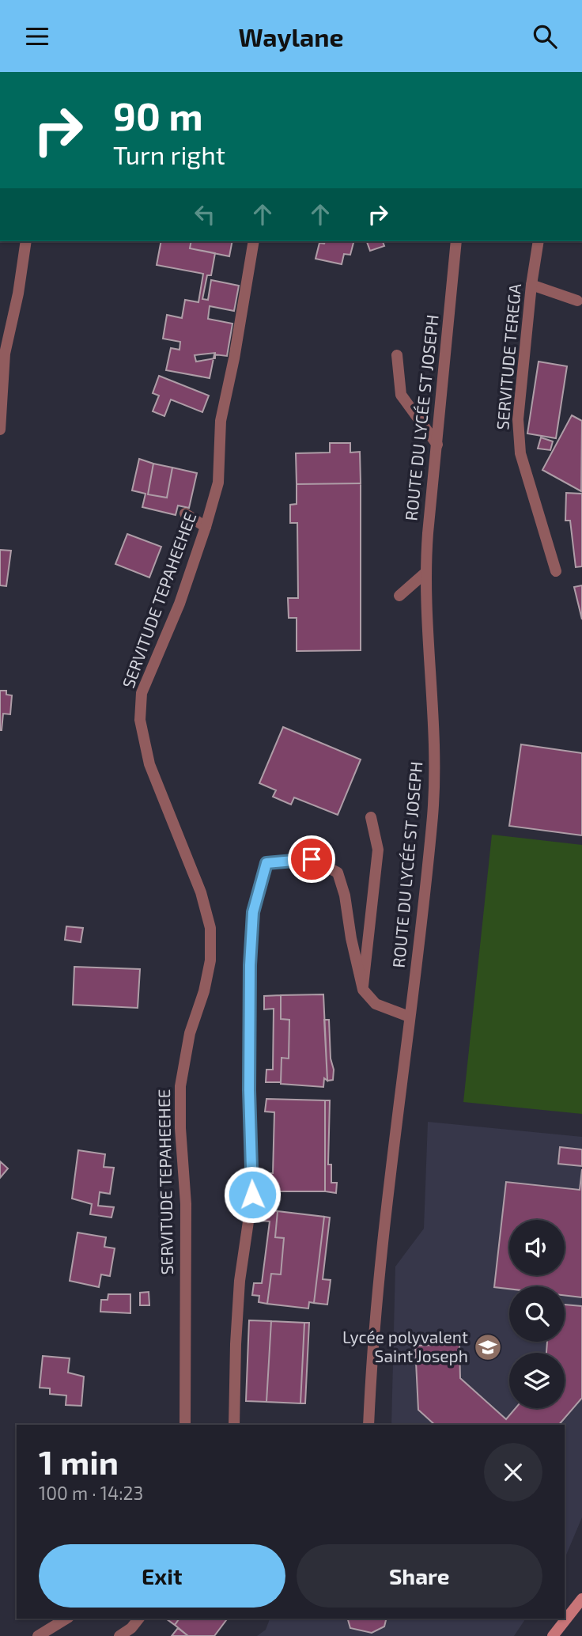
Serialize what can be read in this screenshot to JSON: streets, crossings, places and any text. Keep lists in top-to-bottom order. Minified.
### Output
{"streets":{"street":["SERVITUDE TEREGA","ROUTE DU LYCÉE ST JOSEPH","SERVITUDE TEPAHEEHEE"]},"places":{"school or university":["Lycée polyvalent Saint Joseph"]},"page":{"header":"Waylane","turn":["90 m","Turn right"],"heading":["1 min","100 m · 14:23"],"buttons":["Exit","Share"]}}
